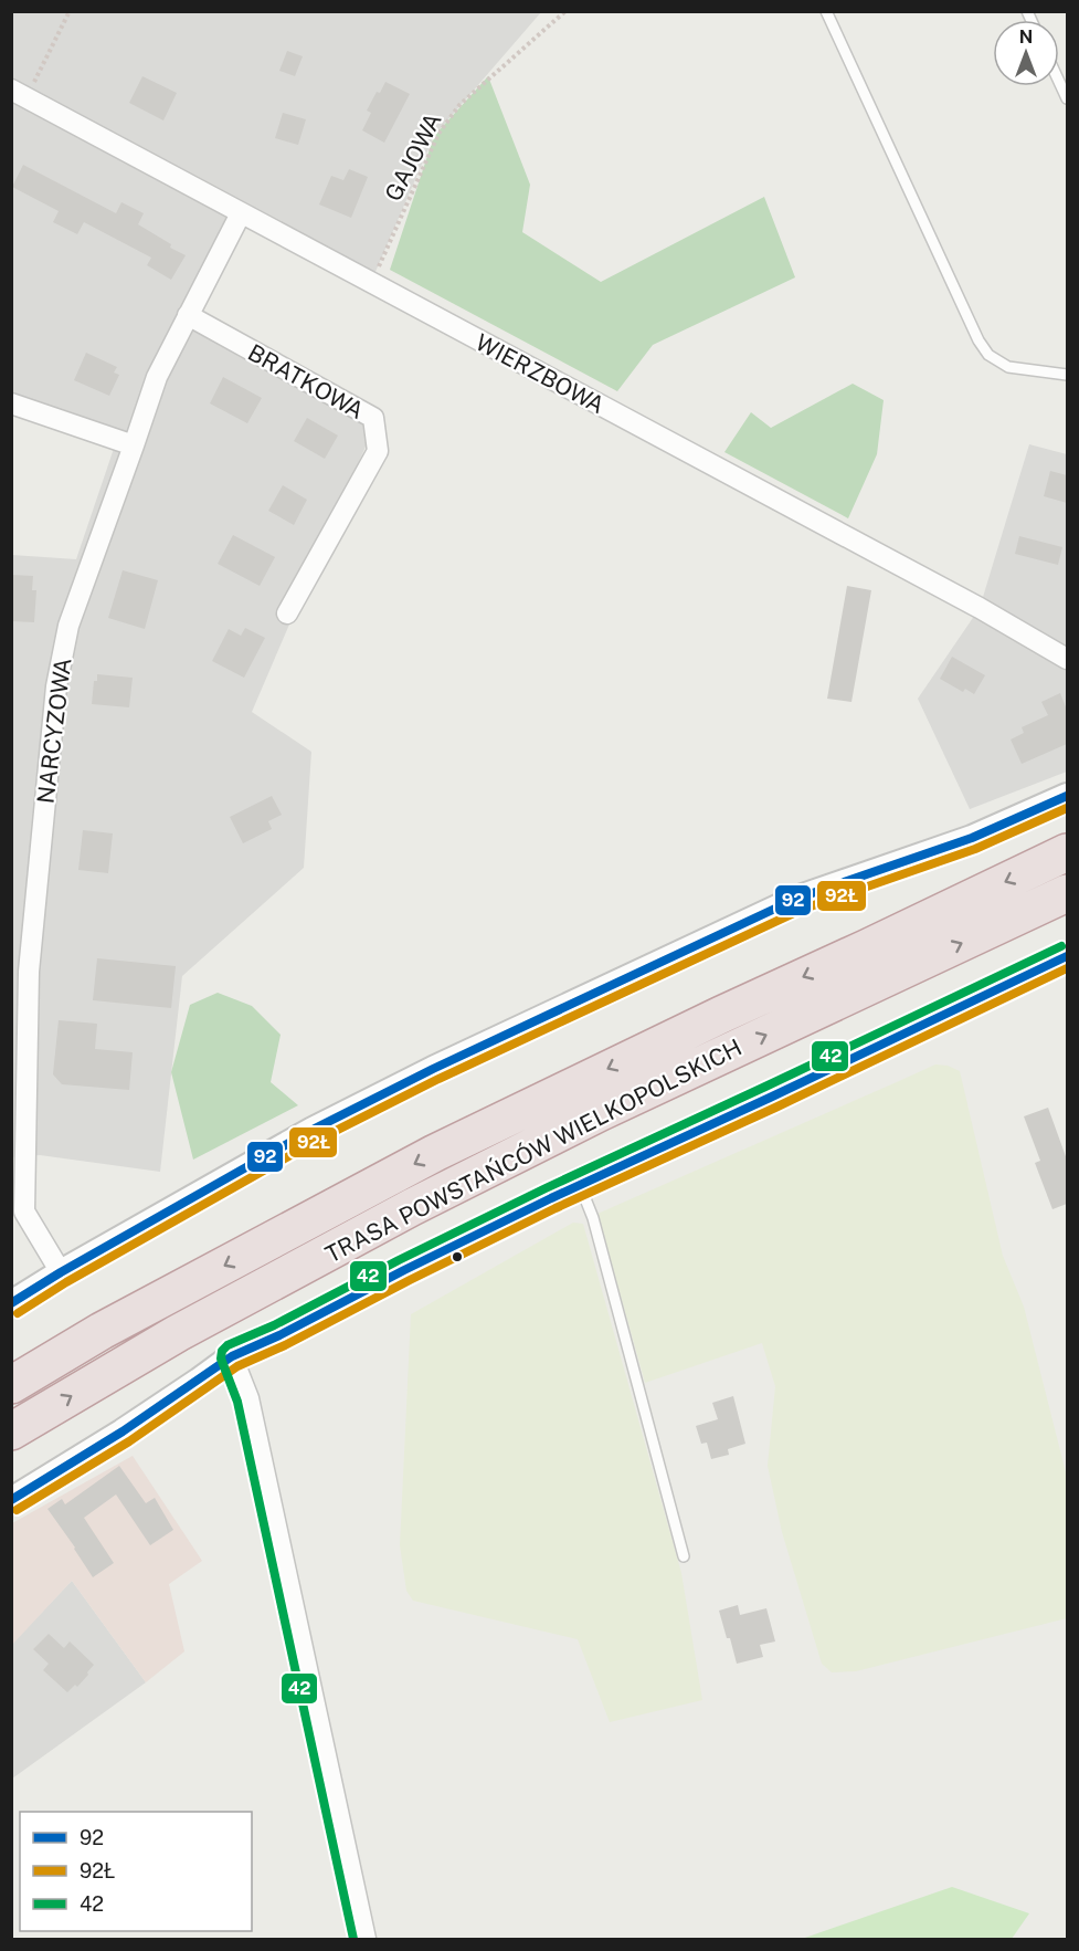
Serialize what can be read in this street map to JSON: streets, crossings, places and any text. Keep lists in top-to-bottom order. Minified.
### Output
{"streets":{"highway":["TRASA POWSTAŃCÓW WIELKOPOLSKICH"],"street":["WIERZBOWA","BRATKOWA","NARCYZOWA"],"path":["GAJOWA"]},"crossings":[["GAJOWA","WIERZBOWA"],["WIERZBOWA","NARCYZOWA"],["BRATKOWA","NARCYZOWA"]],"lines":["transit line 92","transit line 92Ł","transit line 42"],"legend":["92","92Ł","42"],"north":"top"}
